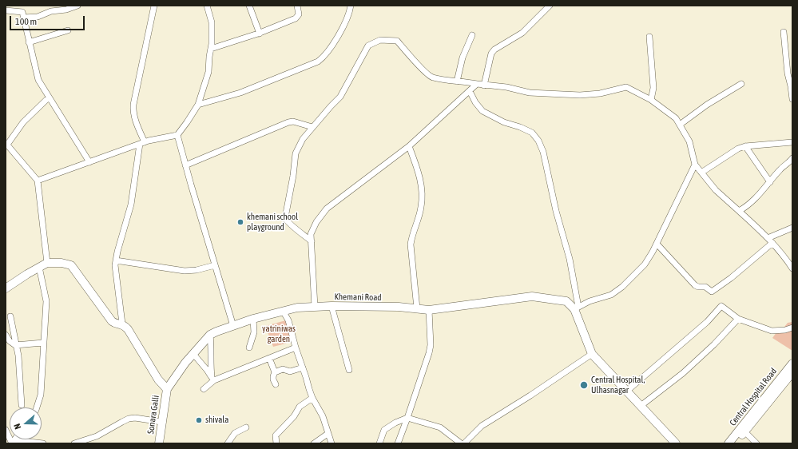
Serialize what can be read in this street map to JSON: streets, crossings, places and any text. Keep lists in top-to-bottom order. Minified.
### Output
{"streets":{"street":["Khemani Road","Central Hospital Road","Sonara Galli"]},"crossings":[["Khemani Road","Sonara Galli"]],"parks":["yatriniwas garden"],"places":["khemani school playground","Central Hospital, Ulhasnagar","shivala"],"scale_bar":"100 m","north":"left"}
